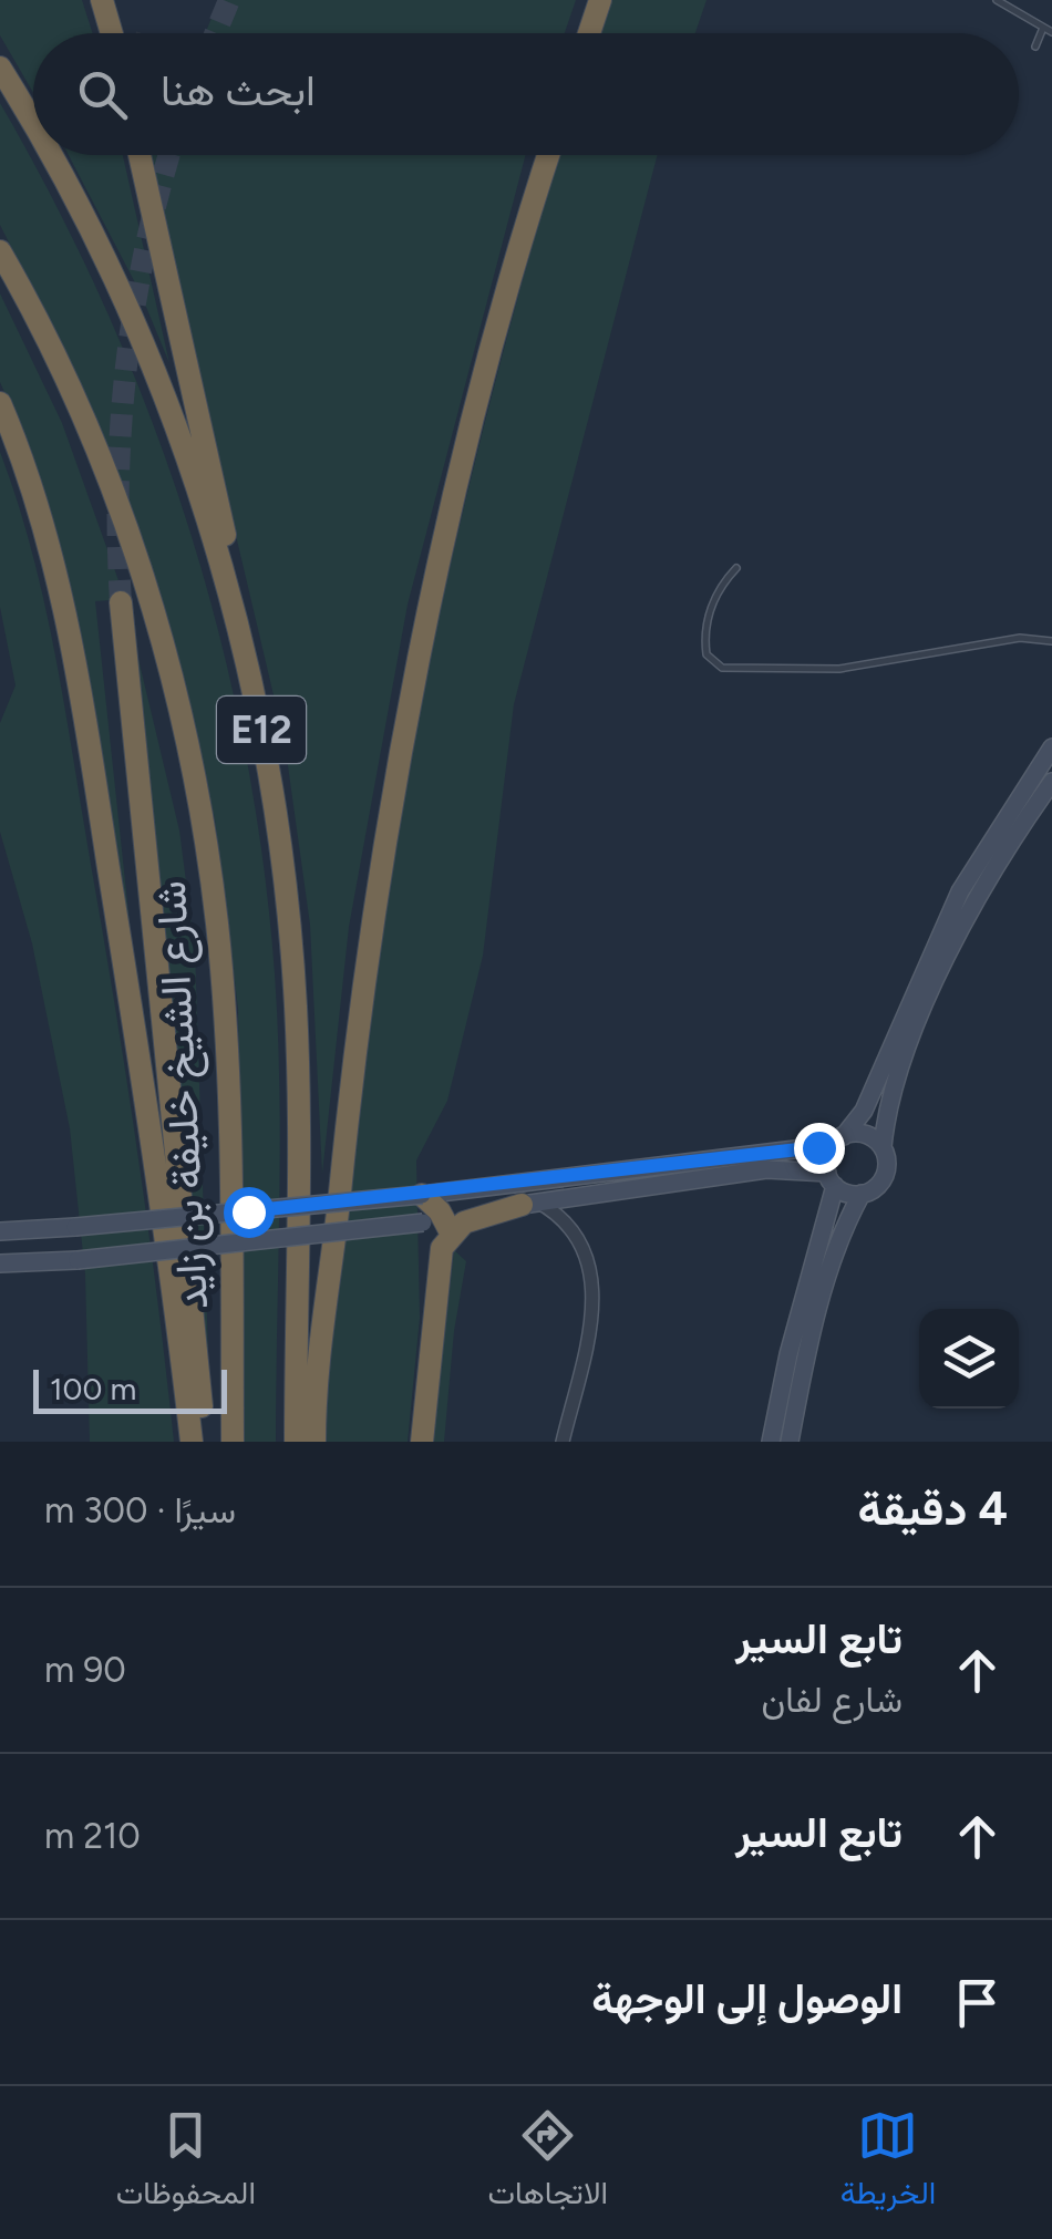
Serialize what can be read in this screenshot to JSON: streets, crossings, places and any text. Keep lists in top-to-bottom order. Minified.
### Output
{"streets":{"highway":["E12","شارع الشيخ خليفة بن زايد"]},"scale_bar":"100 m","page":{"search":"ابحث هنا","scale":"100 m","heading":["4 دقيقة","سيرًا · 300 m"],"list":[["تابع السير","شارع لفان","90 m"],["تابع السير","210 m"],"الوصول إلى الوجهة"],"nav":["الخريطة","الاتجاهات","المحفوظات"]}}
